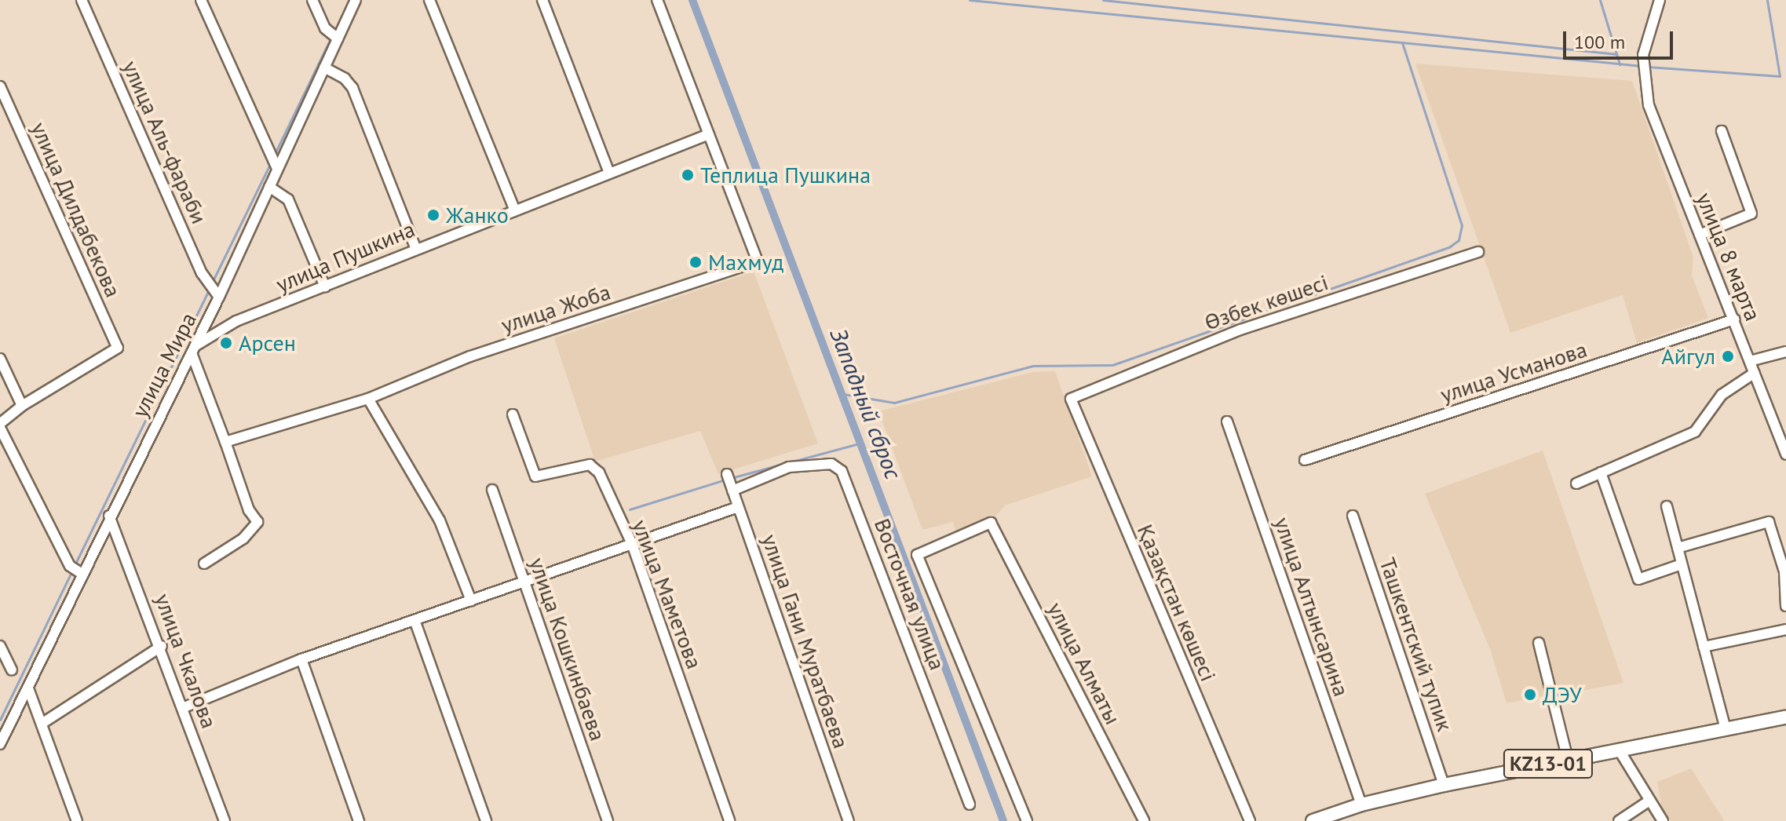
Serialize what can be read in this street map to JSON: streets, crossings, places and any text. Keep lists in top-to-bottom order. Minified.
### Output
{"streets":{"main road":["KZ13-01"],"street":["улица Аль-фараби","улица Дилдабекова","улица Пушкина","улица 8 марта","Өзбек көшесі","улица Жоба","улица Мира","улица Усманова","улица Маметова","Восточная улица","Қазақстан көшесі","улица Алтынсарина","улица Гани Муратбаева","Ташкентский тупик","улица Кошкинбаева","улица Чкалова","улица Алматы"]},"crossings":[["улица Аль-фараби","улица Мира"],["улица Пушкина","улица Жоба"],["улица Пушкина","улица Мира"],["улица 8 марта","улица Усманова"],["Өзбек көшесі","Қазақстан көшесі"],["улица Мира","улица Чкалова"],["Восточная улица","улица Гани Муратбаева"],["Восточная улица","улица Алматы"],["улица Алтынсарина","KZ13-01"],["Ташкентский тупик","KZ13-01"]],"water":["Западный сброс"],"places":["Теплица Пушкина","Жанко","Махмуд","Арсен","Айгул","ДЭУ"],"scale_bar":"100 m"}
